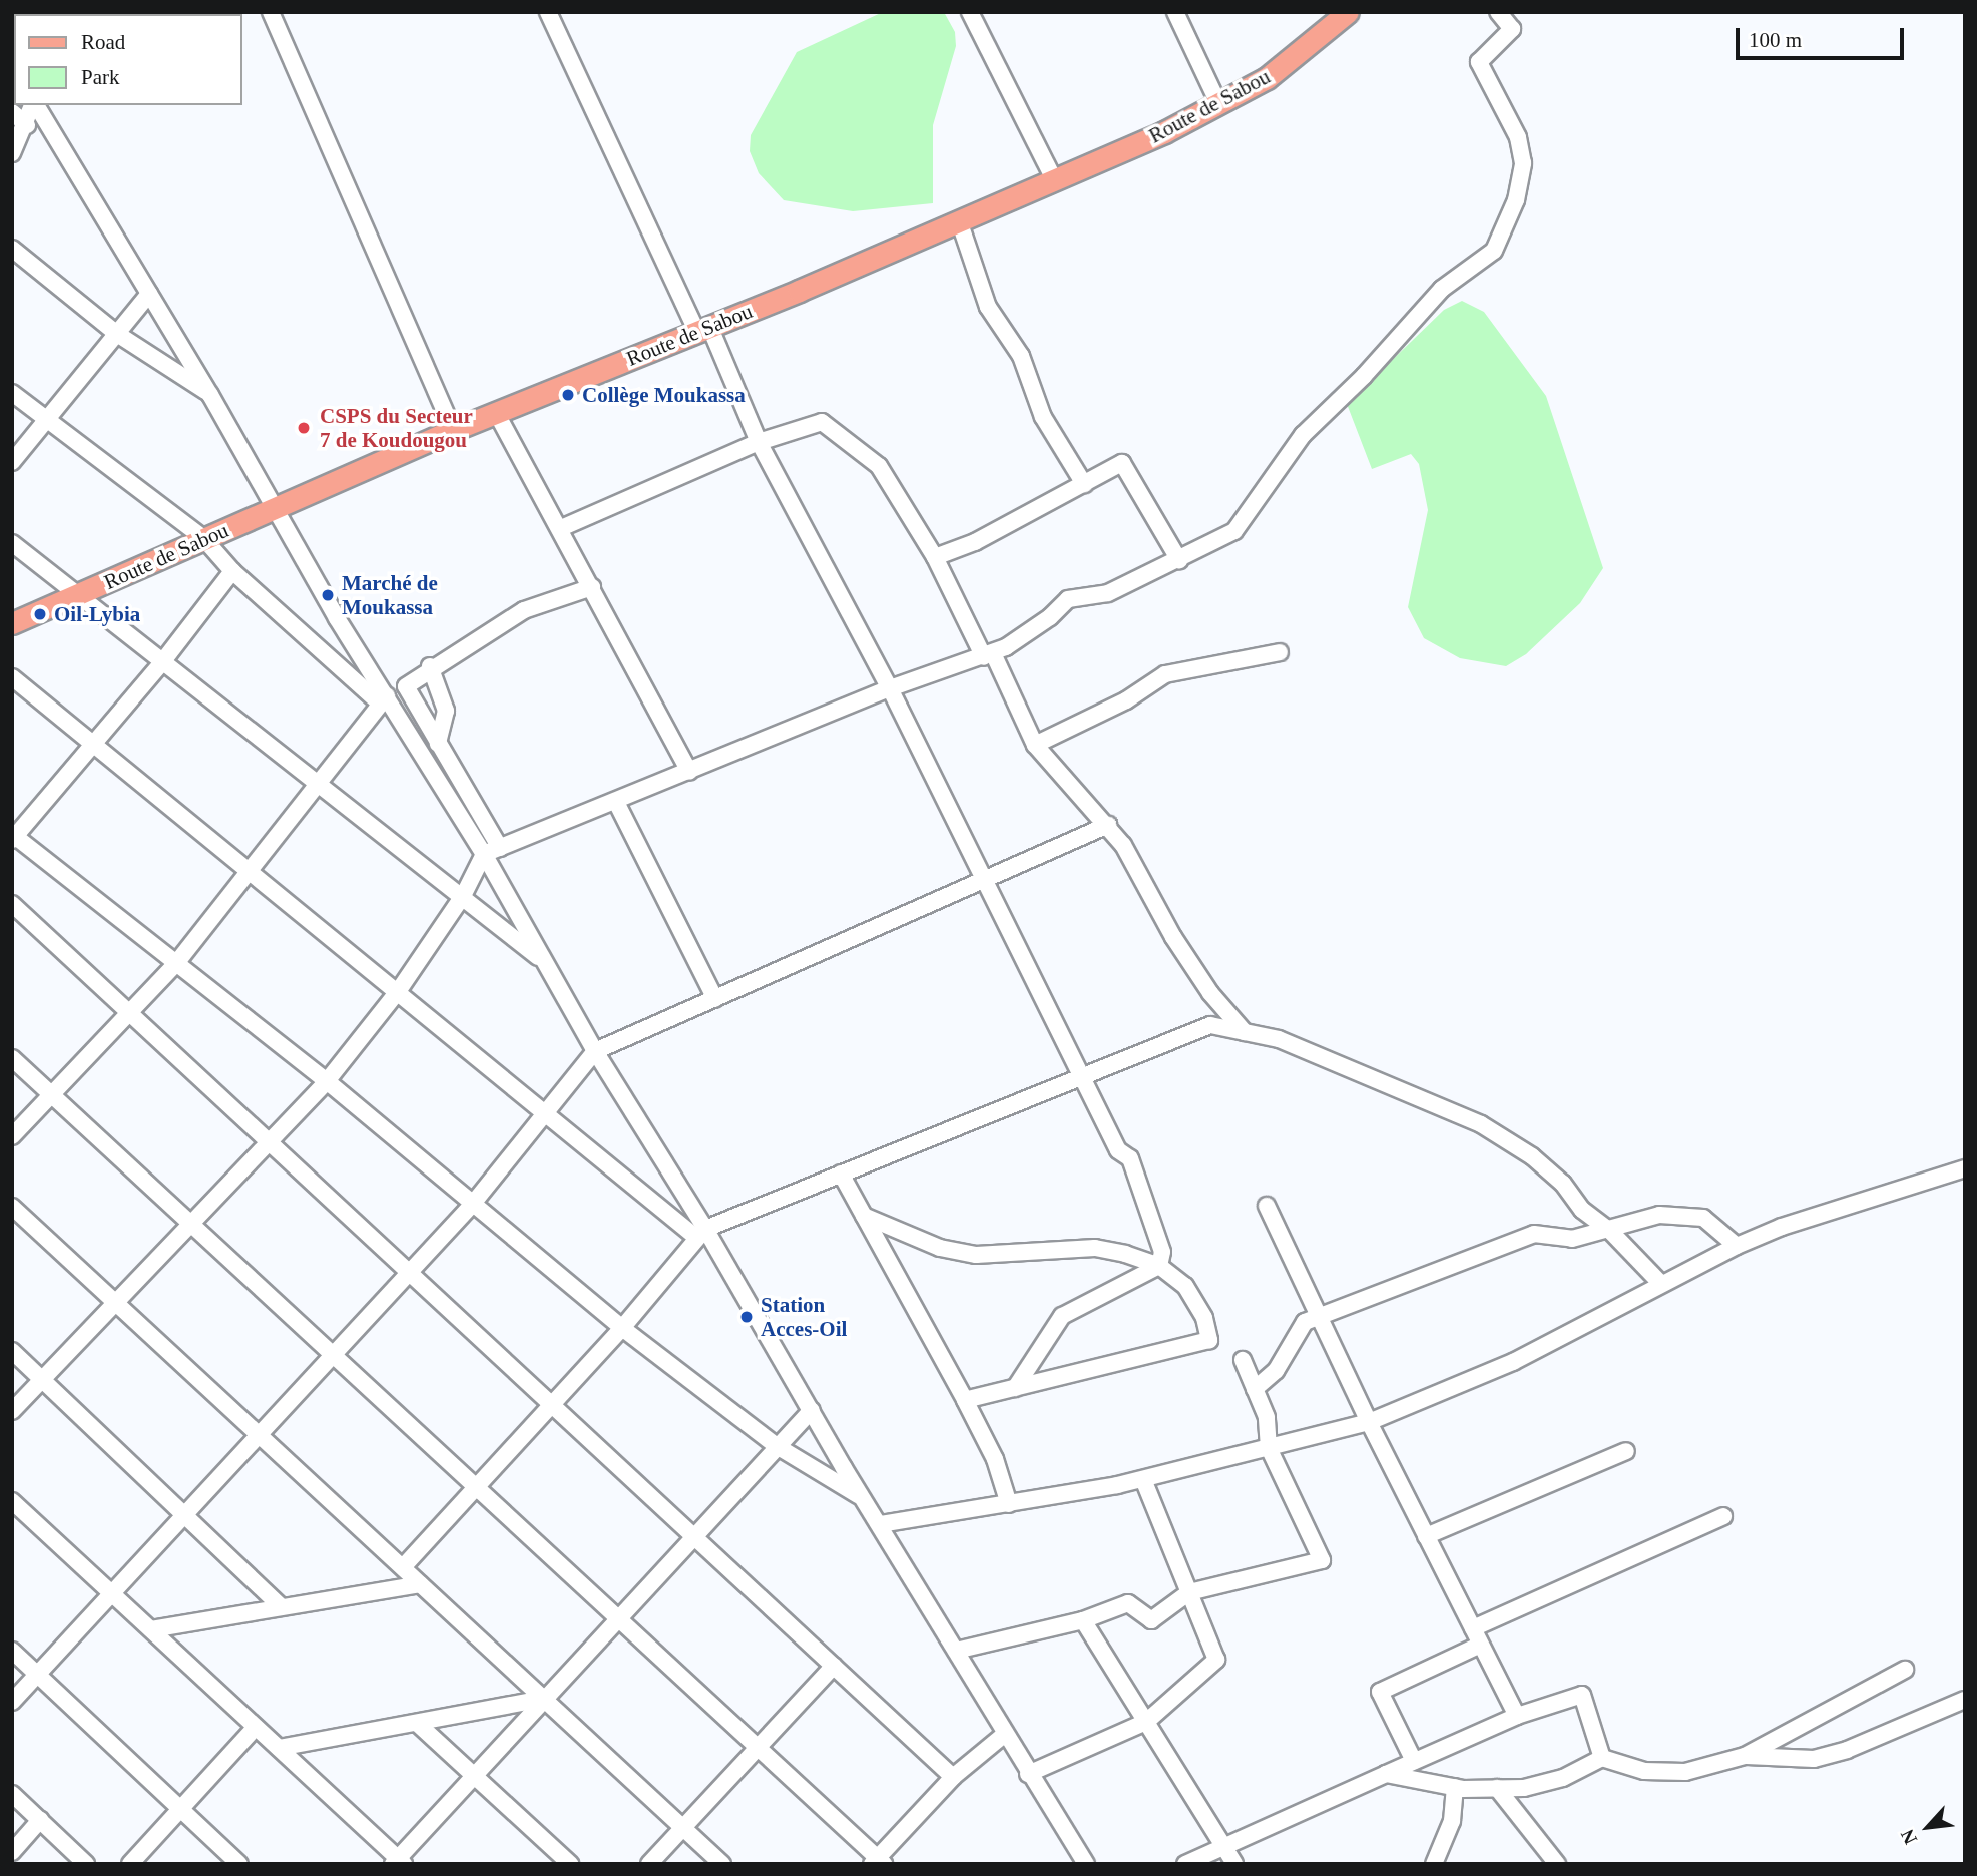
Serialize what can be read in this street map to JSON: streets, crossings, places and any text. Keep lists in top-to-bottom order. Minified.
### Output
{"streets":{"main road":["Route de Sabou"]},"places":["Collège Moukassa","CSPS du Secteur 7 de Koudougou","Marché de Moukassa","Oil-Lybia","Station Acces-Oil"],"legend":["Road","Park"],"scale_bar":"100 m","north":"bottom left"}
